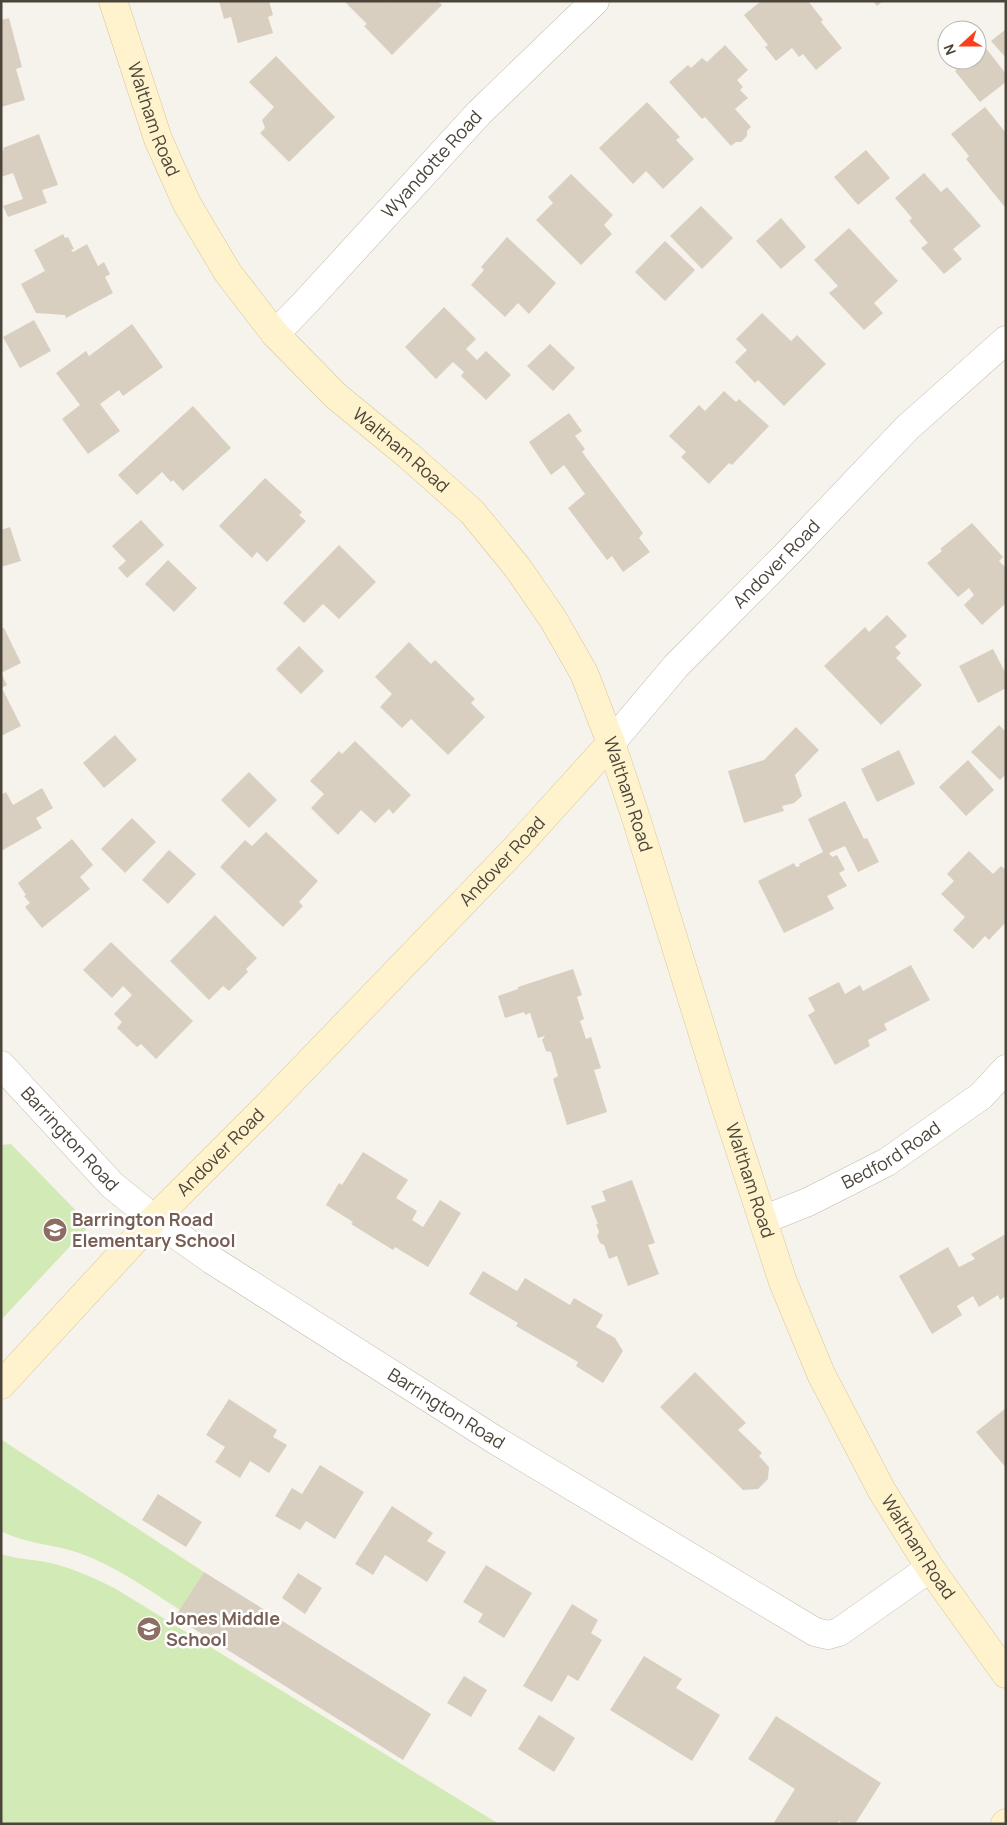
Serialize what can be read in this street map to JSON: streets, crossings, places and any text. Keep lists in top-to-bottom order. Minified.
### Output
{"streets":{"street":["Waltham Road","Wyandotte Road","Andover Road","Barrington Road","Bedford Road"]},"crossings":[["Waltham Road","Wyandotte Road"],["Waltham Road","Andover Road"],["Waltham Road","Barrington Road"],["Waltham Road","Bedford Road"],["Andover Road","Barrington Road"]],"places":{"school or university":["Barrington Road Elementary School","Jones Middle School"]},"north":"left"}
